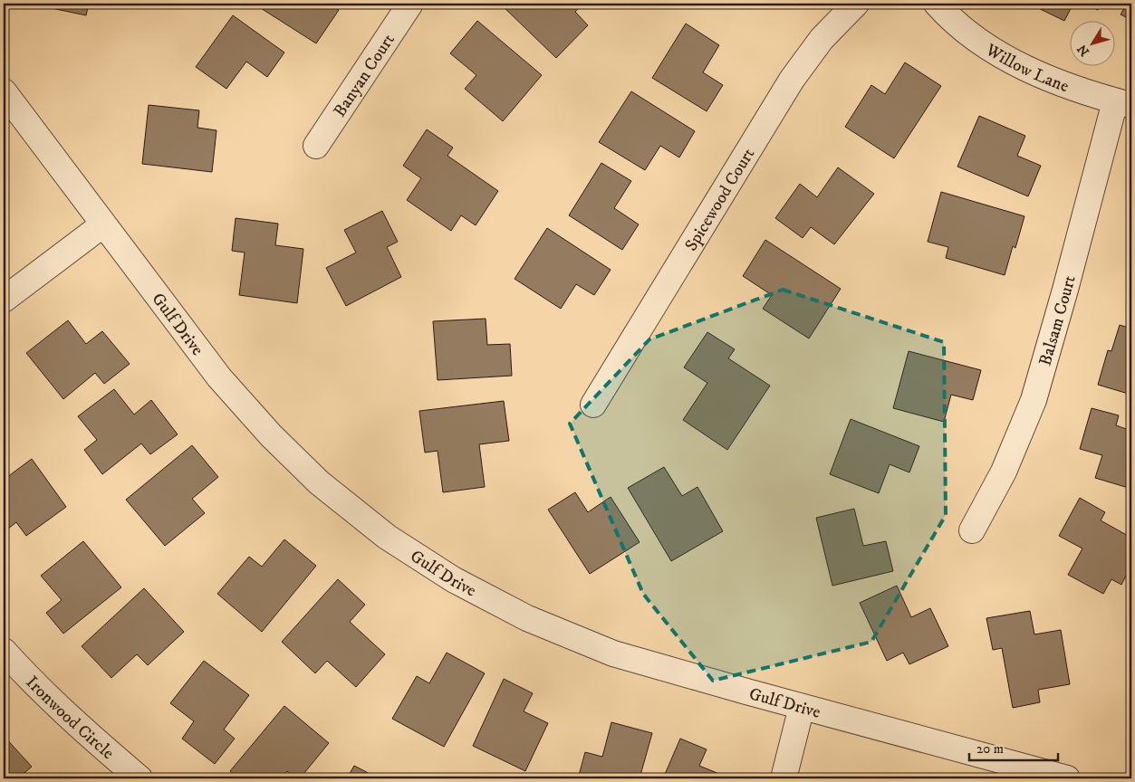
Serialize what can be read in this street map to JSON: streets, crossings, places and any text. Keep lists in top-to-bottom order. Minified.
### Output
{"streets":{"street":["Willow Lane","Banyan Court","Spicewood Court","Balsam Court","Gulf Drive","Ironwood Circle"]},"crossings":[["Willow Lane","Balsam Court"]],"scale_bar":"20 m","north":"bottom left"}
